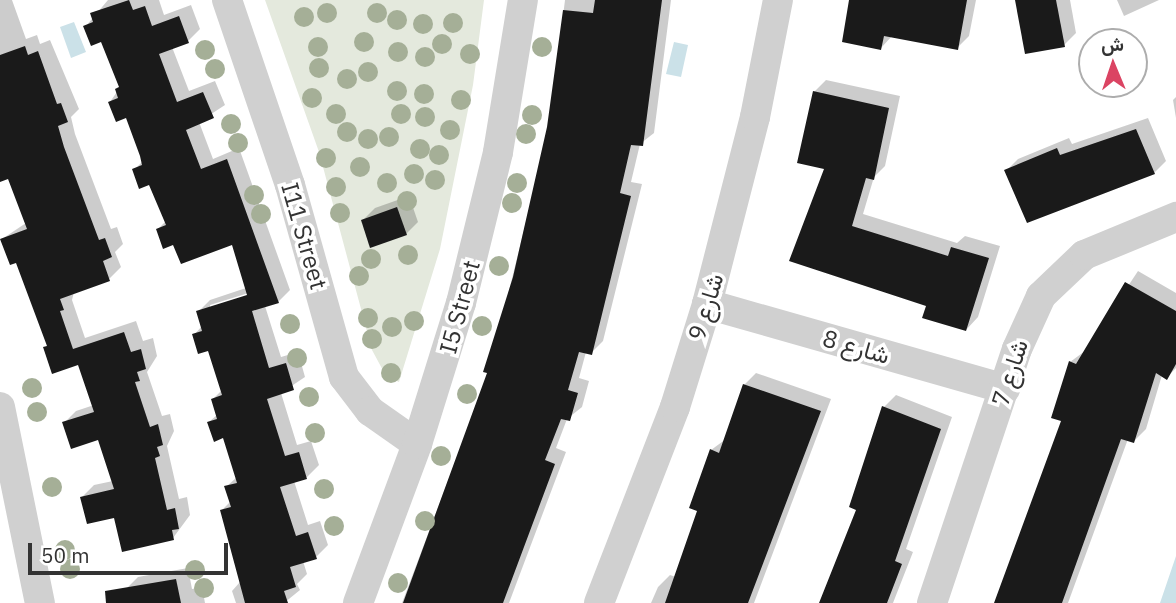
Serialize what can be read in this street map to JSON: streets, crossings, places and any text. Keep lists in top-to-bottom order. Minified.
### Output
{"streets":{"street":["I11 Street","I5 Street","شارع 9","شارع 8","شارع 7"]},"crossings":[["I11 Street","I5 Street"],["شارع 9","شارع 8"],["شارع 8","شارع 7"]],"scale_bar":"50 m","north":"top"}
